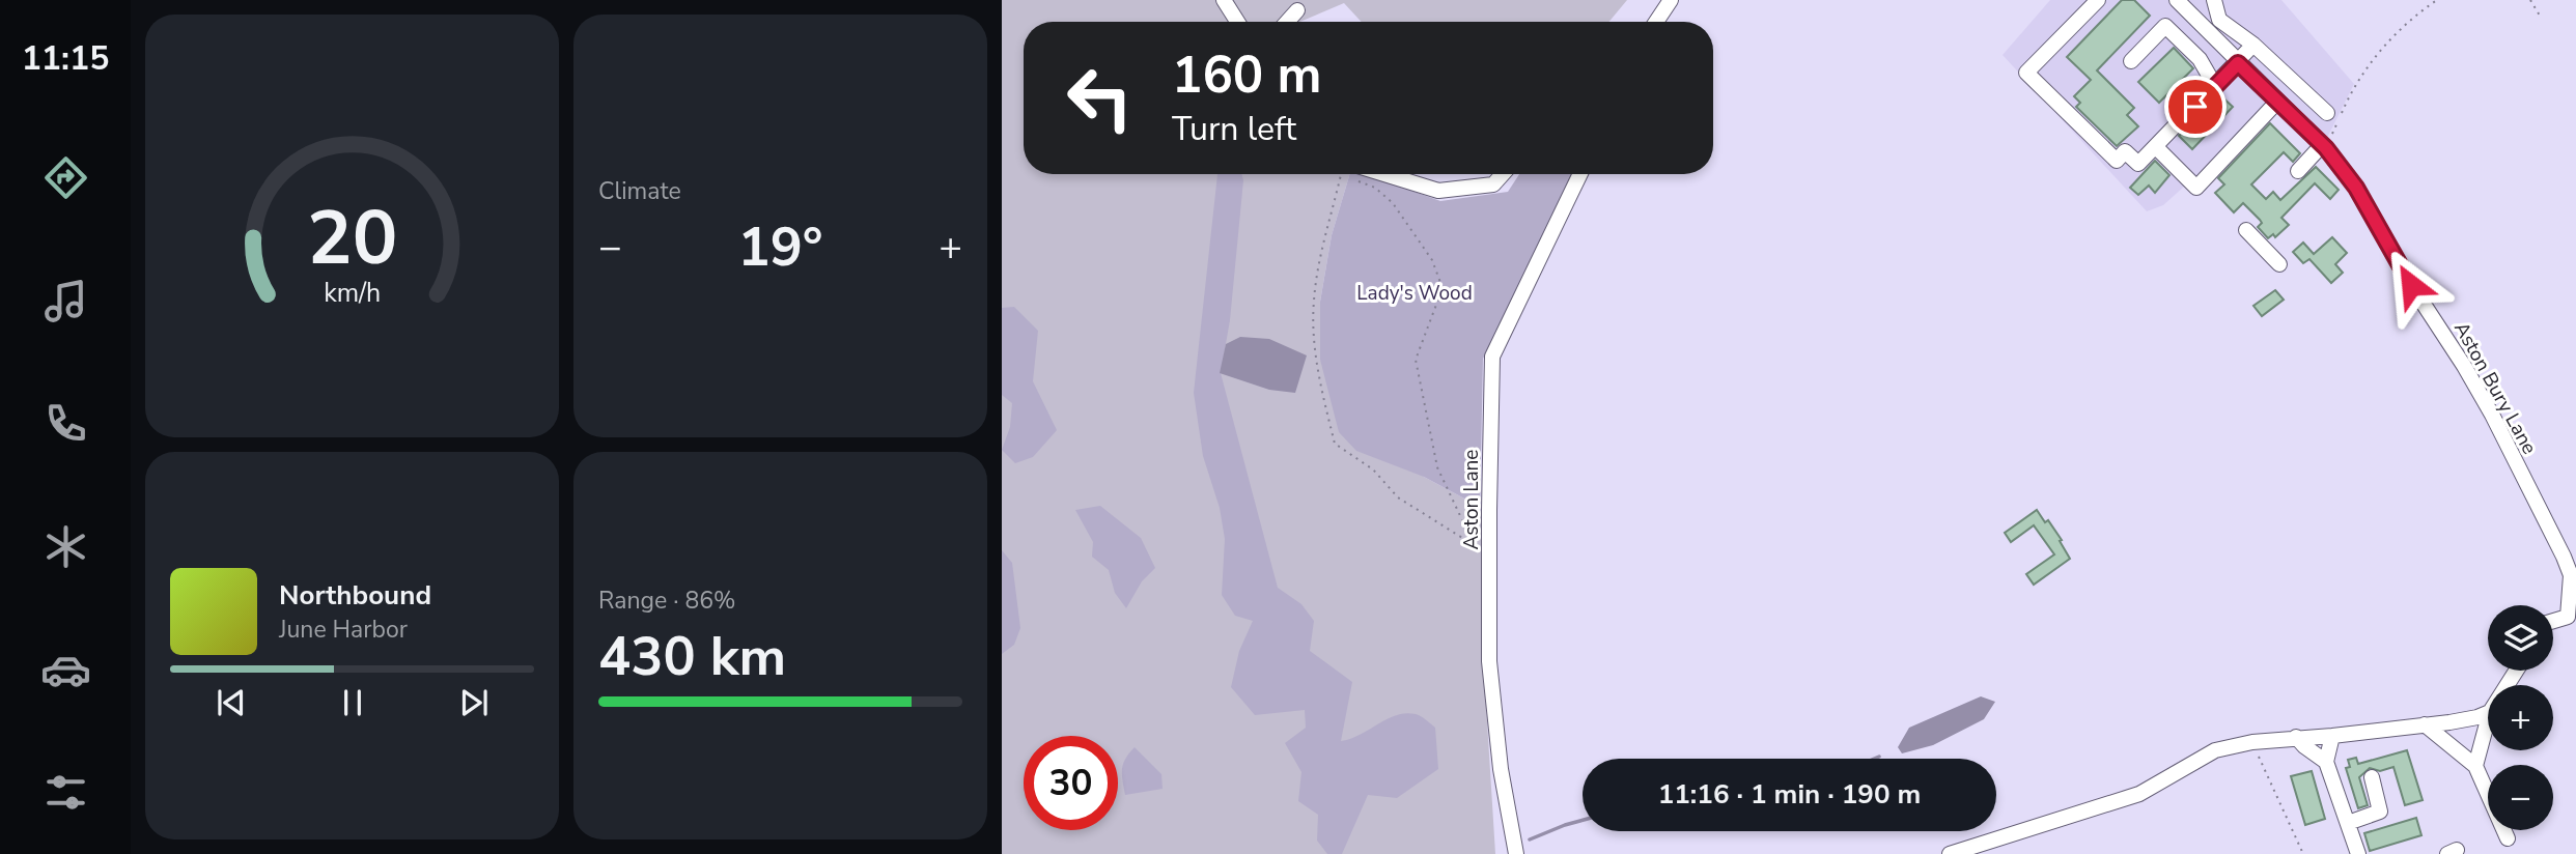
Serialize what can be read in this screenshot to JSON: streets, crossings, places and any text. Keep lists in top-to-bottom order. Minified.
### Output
{"streets":{"street":["Aston Bury Lane","Aston Lane"]},"parks":["Lady's Wood"],"page":{"tabs":"11:15","tile":["Climate",["Range · 86%","430 km"]],"turn":["160 m","Turn left"],"heat":["−","19°","+"],"song":["Northbound","June Harbor"],"map_buttons":["+","−"],"limit":"30","trip":"11:16 · 1 min · 190 m","gauge":["20","km/h"]}}
